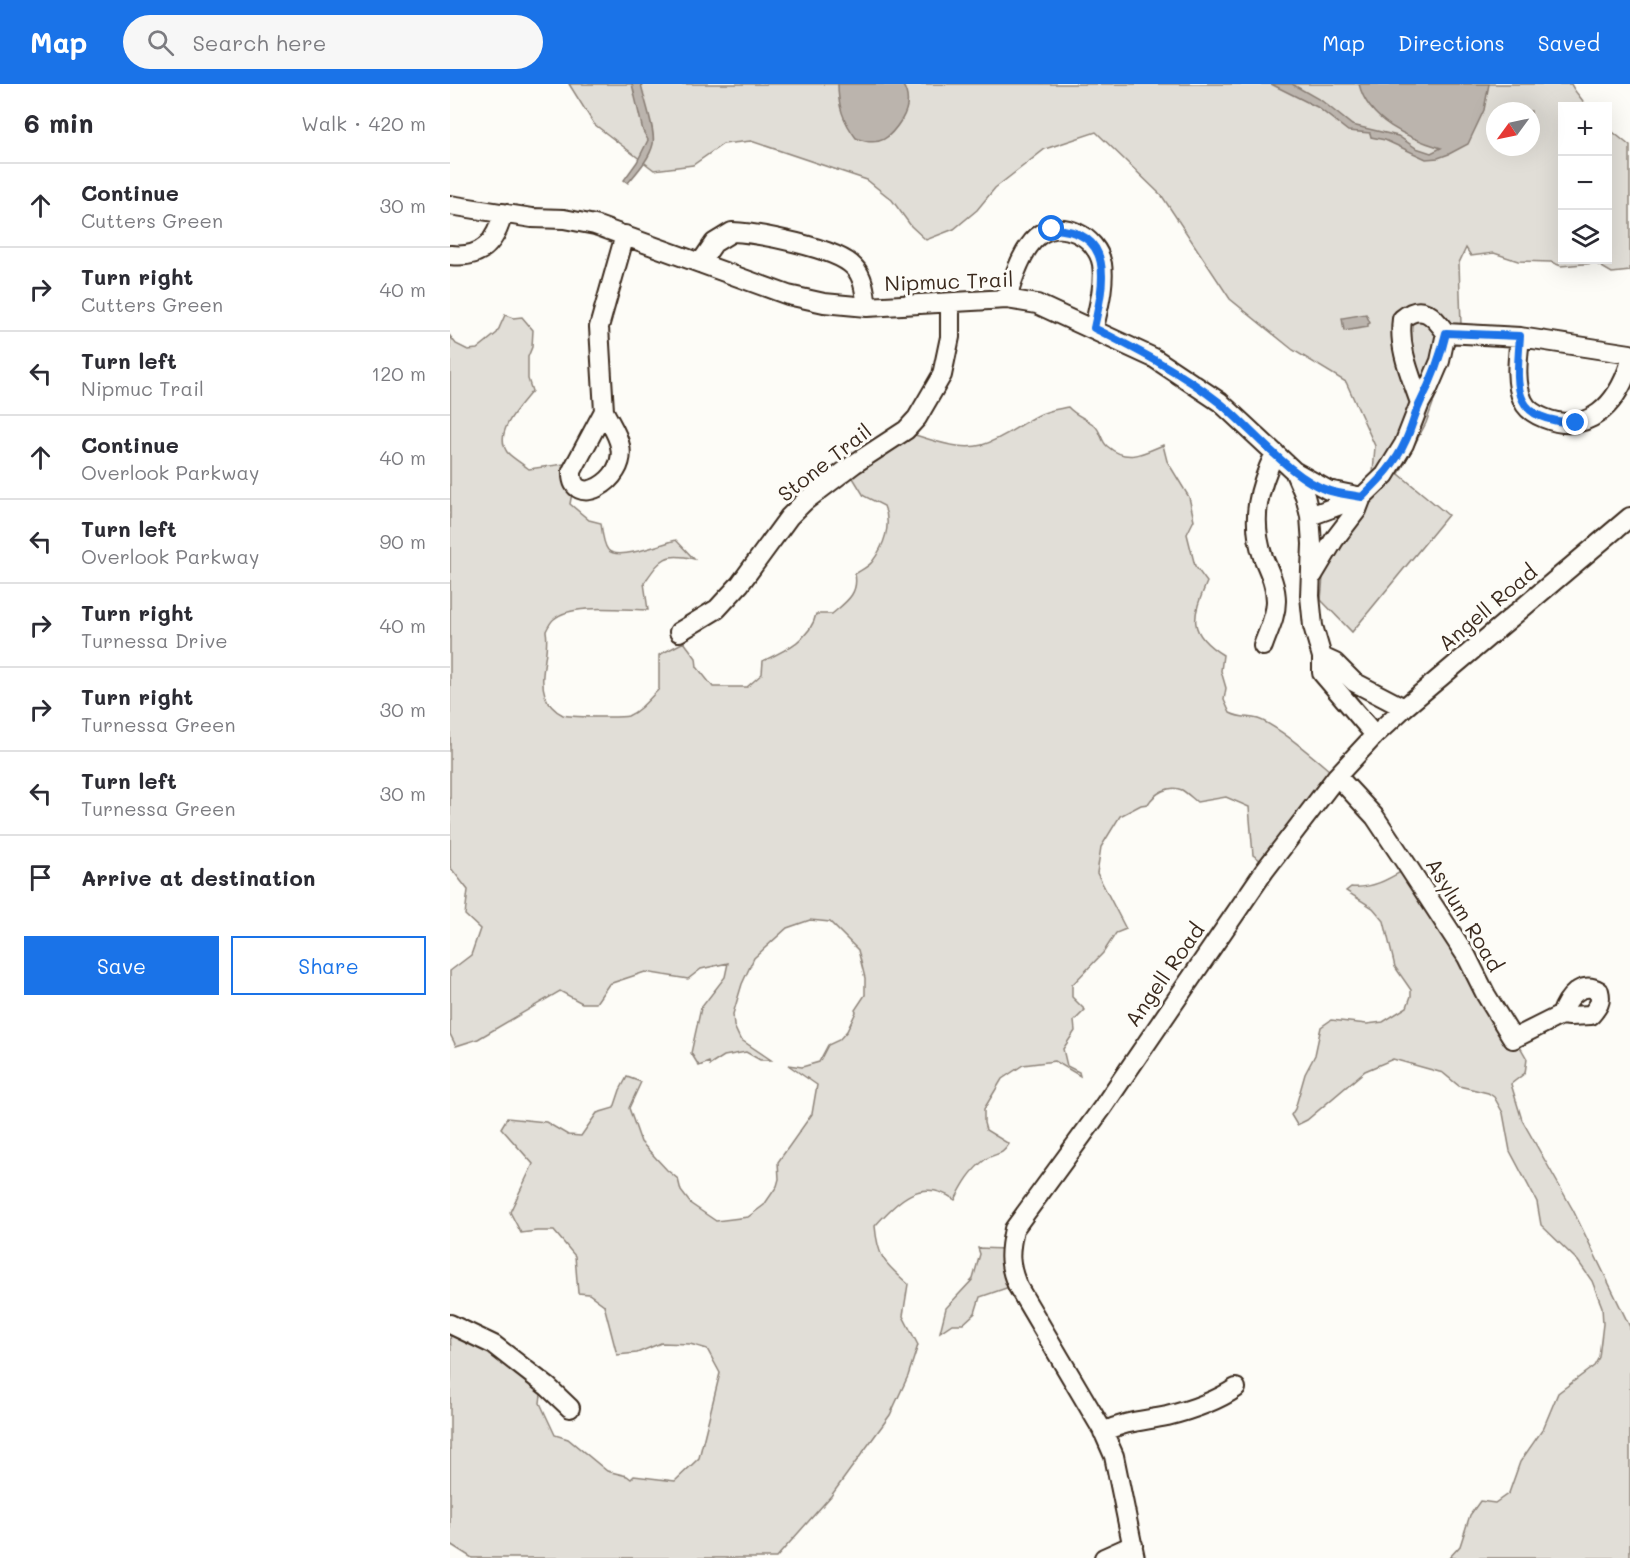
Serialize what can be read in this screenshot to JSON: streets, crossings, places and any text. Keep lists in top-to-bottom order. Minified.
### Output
{"streets":{"street":["Nipmuc Trail","Stone Trail","Angell Road","Asylum Road"]},"crossings":[["Nipmuc Trail","Stone Trail"],["Nipmuc Trail","Angell Road"],["Angell Road","Asylum Road"]],"north":"bottom left","page":{"header":"Map","search":"Search here","nav":["Map","Directions","Saved"],"heading":["6 min","Walk · 420 m"],"map_buttons":["+","−"],"list":[["Continue","Cutters Green","30 m"],["Turn right","Cutters Green","40 m"],["Turn left","Nipmuc Trail","120 m"],["Continue","Overlook Parkway","40 m"],["Turn left","Overlook Parkway","90 m"],["Turn right","Turnessa Drive","40 m"],["Turn right","Turnessa Green","30 m"],["Turn left","Turnessa Green","30 m"],"Arrive at destination"],"buttons":["Save","Share"]}}
